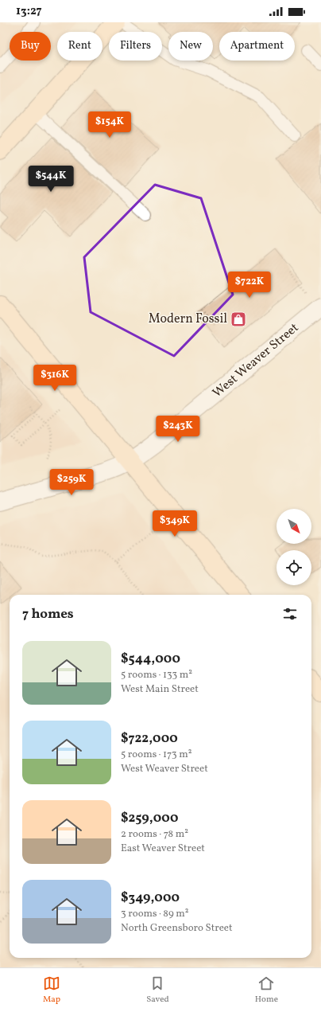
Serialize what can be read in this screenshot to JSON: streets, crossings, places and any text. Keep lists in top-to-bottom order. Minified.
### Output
{"streets":{"street":["West Weaver Street"]},"places":{"shop":["Modern Fossil"]},"north":"bottom right","page":{"status":"13:27","chip":["Buy","Rent","Filters","New","Apartment"],"price":["$154K","$544K","$722K","$316K","$243K","$259K","$349K"],"heading":"7 homes","list":[{"name":"$544,000","note":"5 rooms · 133 m² · West Main Street"},{"name":"$722,000","note":"5 rooms · 173 m² · West Weaver Street"},{"name":"$259,000","note":"2 rooms · 78 m² · East Weaver Street"},{"name":"$349,000","note":"3 rooms · 89 m² · North Greensboro Street"}],"tabs":["Map","Saved","Home"]}}
